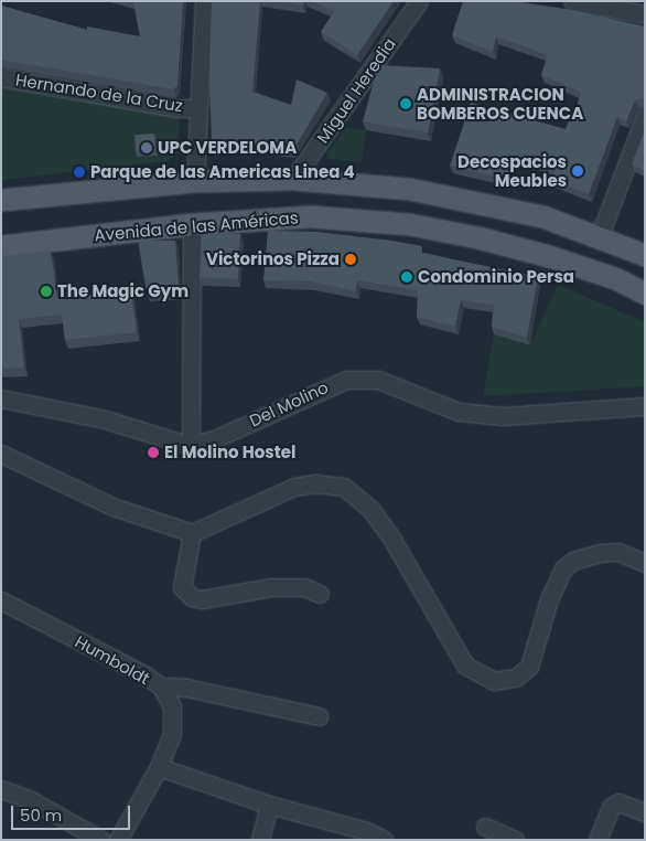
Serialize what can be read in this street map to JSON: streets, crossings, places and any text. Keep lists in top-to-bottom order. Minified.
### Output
{"streets":{"main road":["Avenida de las Américas"],"street":["Miguel Heredia","Hernando de la Cruz","Del Molino","Humboldt"]},"places":["ADMINISTRACION BOMBEROS CUENCA","UPC VERDELOMA","Decospacios Meubles","Parque de las Americas Linea 4","Victorinos Pizza","Condominio Persa","The Magic Gym","El Molino Hostel"],"scale_bar":"50 m"}
